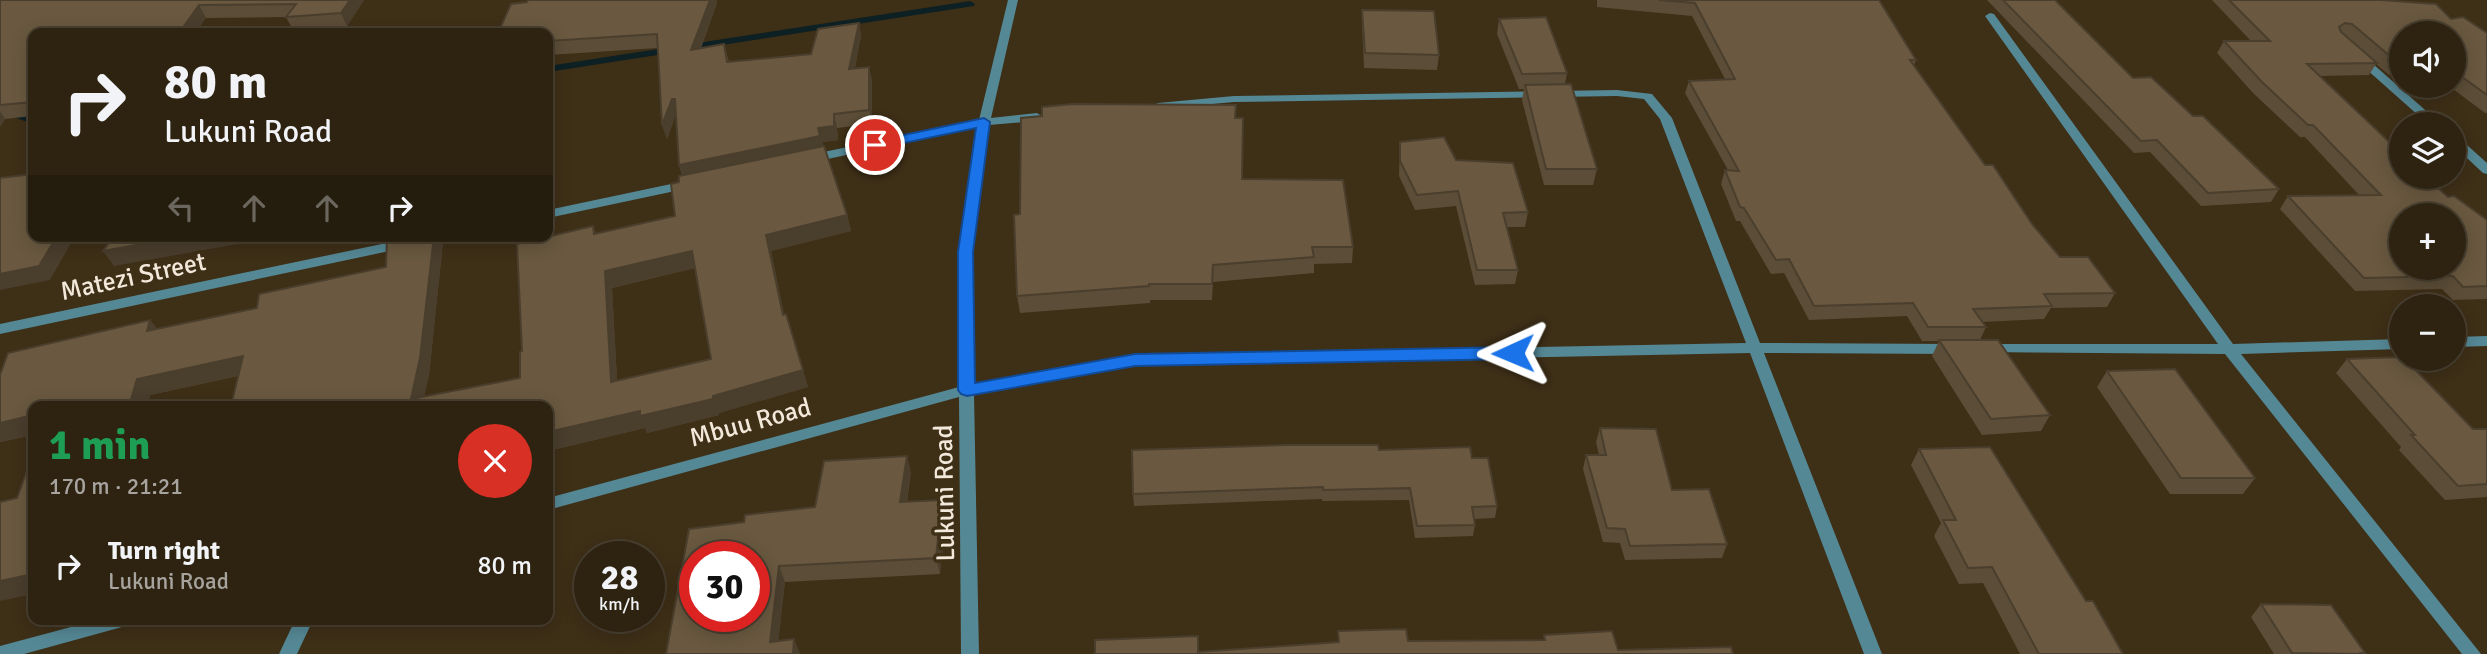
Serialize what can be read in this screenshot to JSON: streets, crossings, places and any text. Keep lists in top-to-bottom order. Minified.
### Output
{"streets":{"street":["Matezi Street","Mbuu Road","Lukuni Road"]},"crossings":[["Mbuu Road","Lukuni Road"]],"page":{"map_buttons":["+","−"],"turn":["80 m","Lukuni Road"],"heading":["1 min","170 m · 21:21"],"list":[{"name":"Turn right","note":"Lukuni Road","value":"80 m"}],"speed":"28 km/h","limit":"30"}}
